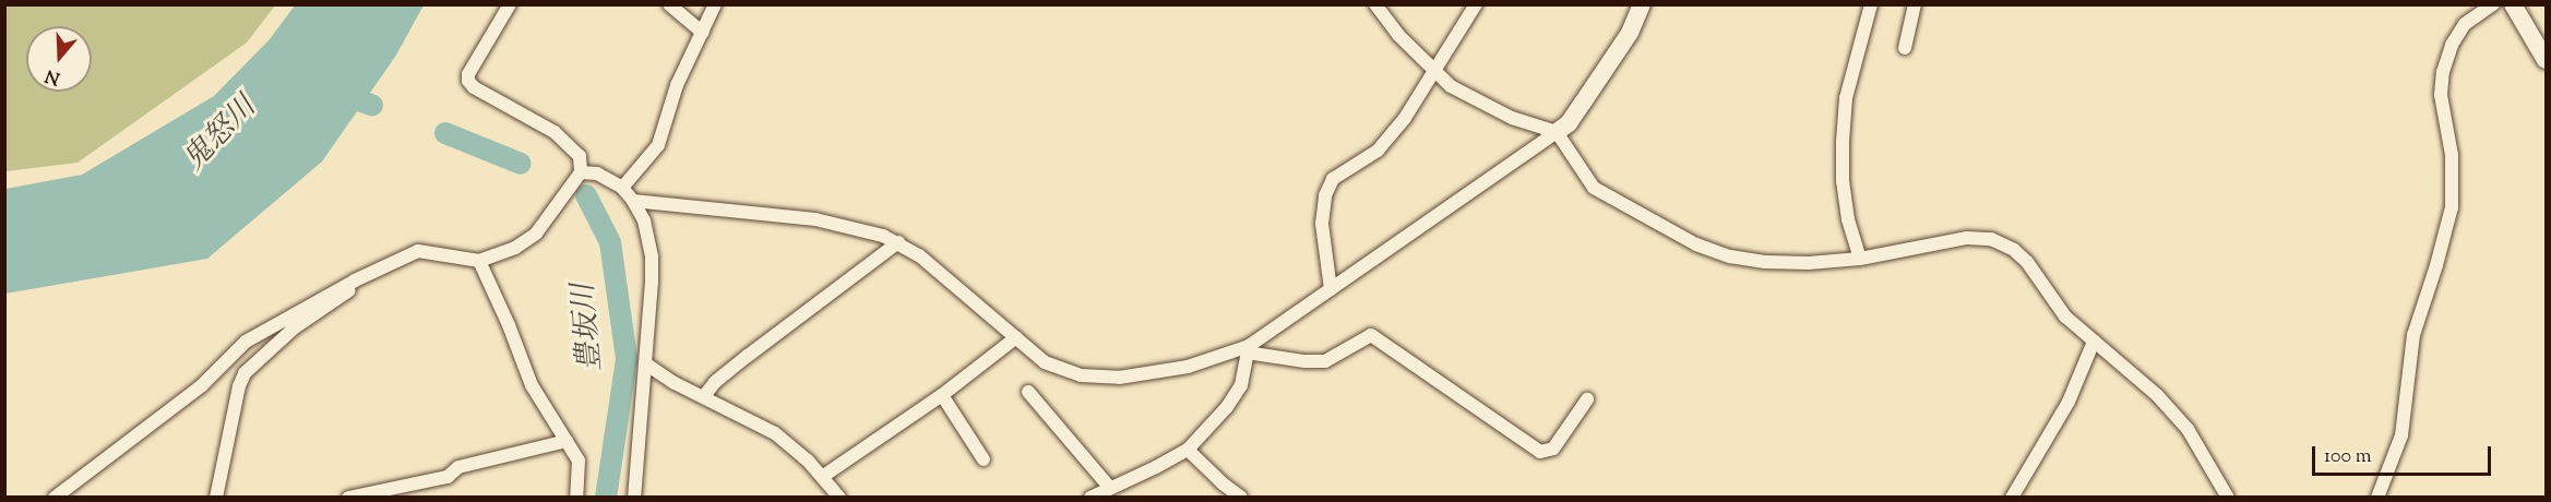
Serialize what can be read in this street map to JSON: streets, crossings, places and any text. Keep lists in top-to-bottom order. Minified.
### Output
{"water":["鬼怒川","豊坂川"],"scale_bar":"100 m","north":"bottom"}
